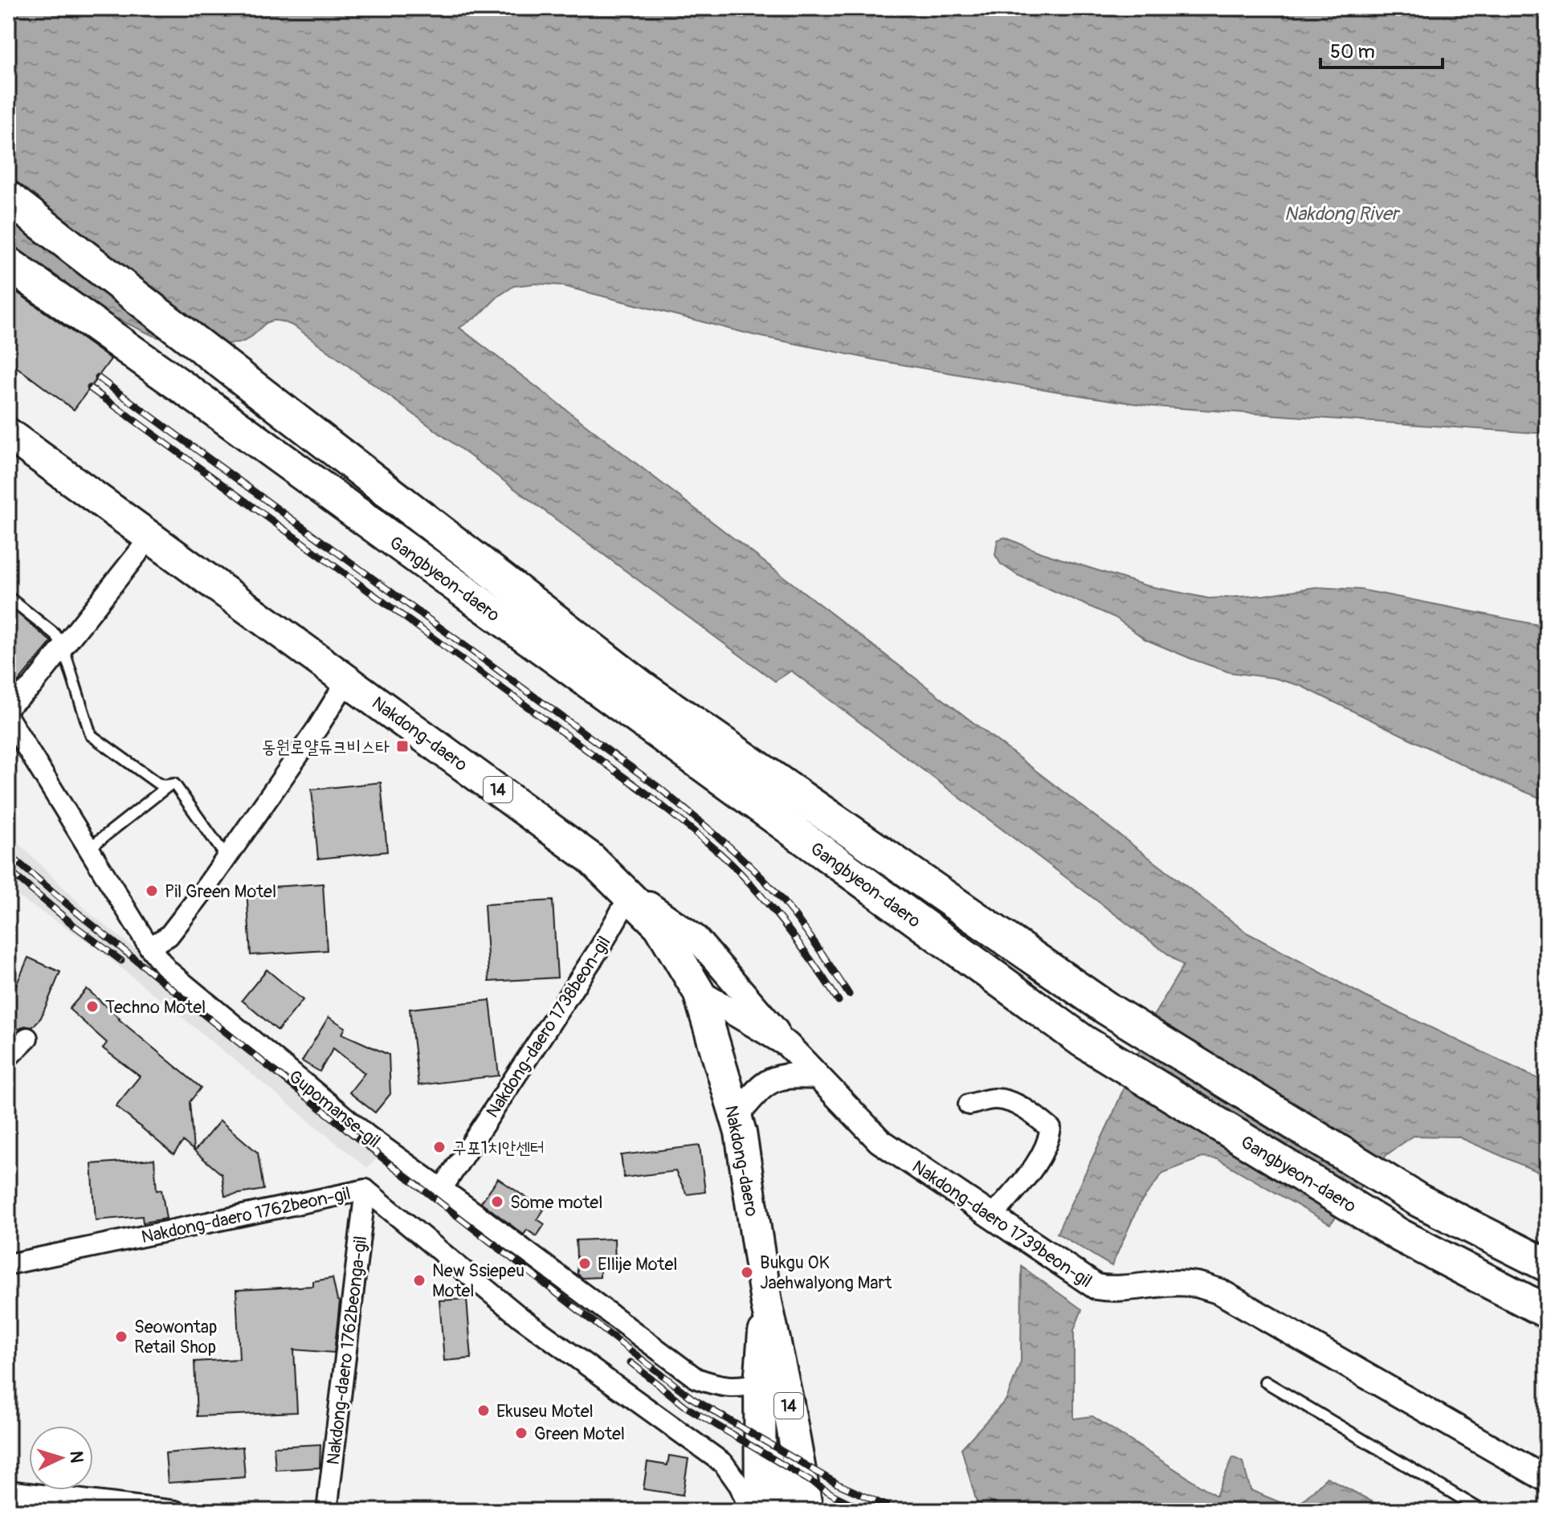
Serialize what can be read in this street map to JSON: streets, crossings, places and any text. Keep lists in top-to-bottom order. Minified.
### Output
{"streets":{"highway":["Gangbyeon-daero"],"main road":["Nakdong-daero","14"],"street":["Nakdong-daero 1738beon-gil","Gupomanse-gil","Nakdong-daero 1762beon-gil","Nakdong-daero 1739beon-gil","Nakdong-daero 1762beonga-gil"]},"crossings":[["Nakdong-daero","Nakdong-daero 1738beon-gil"],["Nakdong-daero","Gupomanse-gil"],["Nakdong-daero","Nakdong-daero 1739beon-gil"],["Nakdong-daero 1738beon-gil","Gupomanse-gil"],["Nakdong-daero 1762beon-gil","Nakdong-daero 1762beonga-gil"]],"water":["Nakdong River"],"places":{"transit":["동원로얄듀크비스타"],"other":["Pil Green Motel","Techno Motel","구포1치안센터","Some motel","Ellije Motel","Bukgu OK Jaehwalyong Mart","New Ssiepeu Motel","Seowontap Retail Shop","Ekuseu Motel","Green Motel"]},"scale_bar":"50 m","north":"right"}
